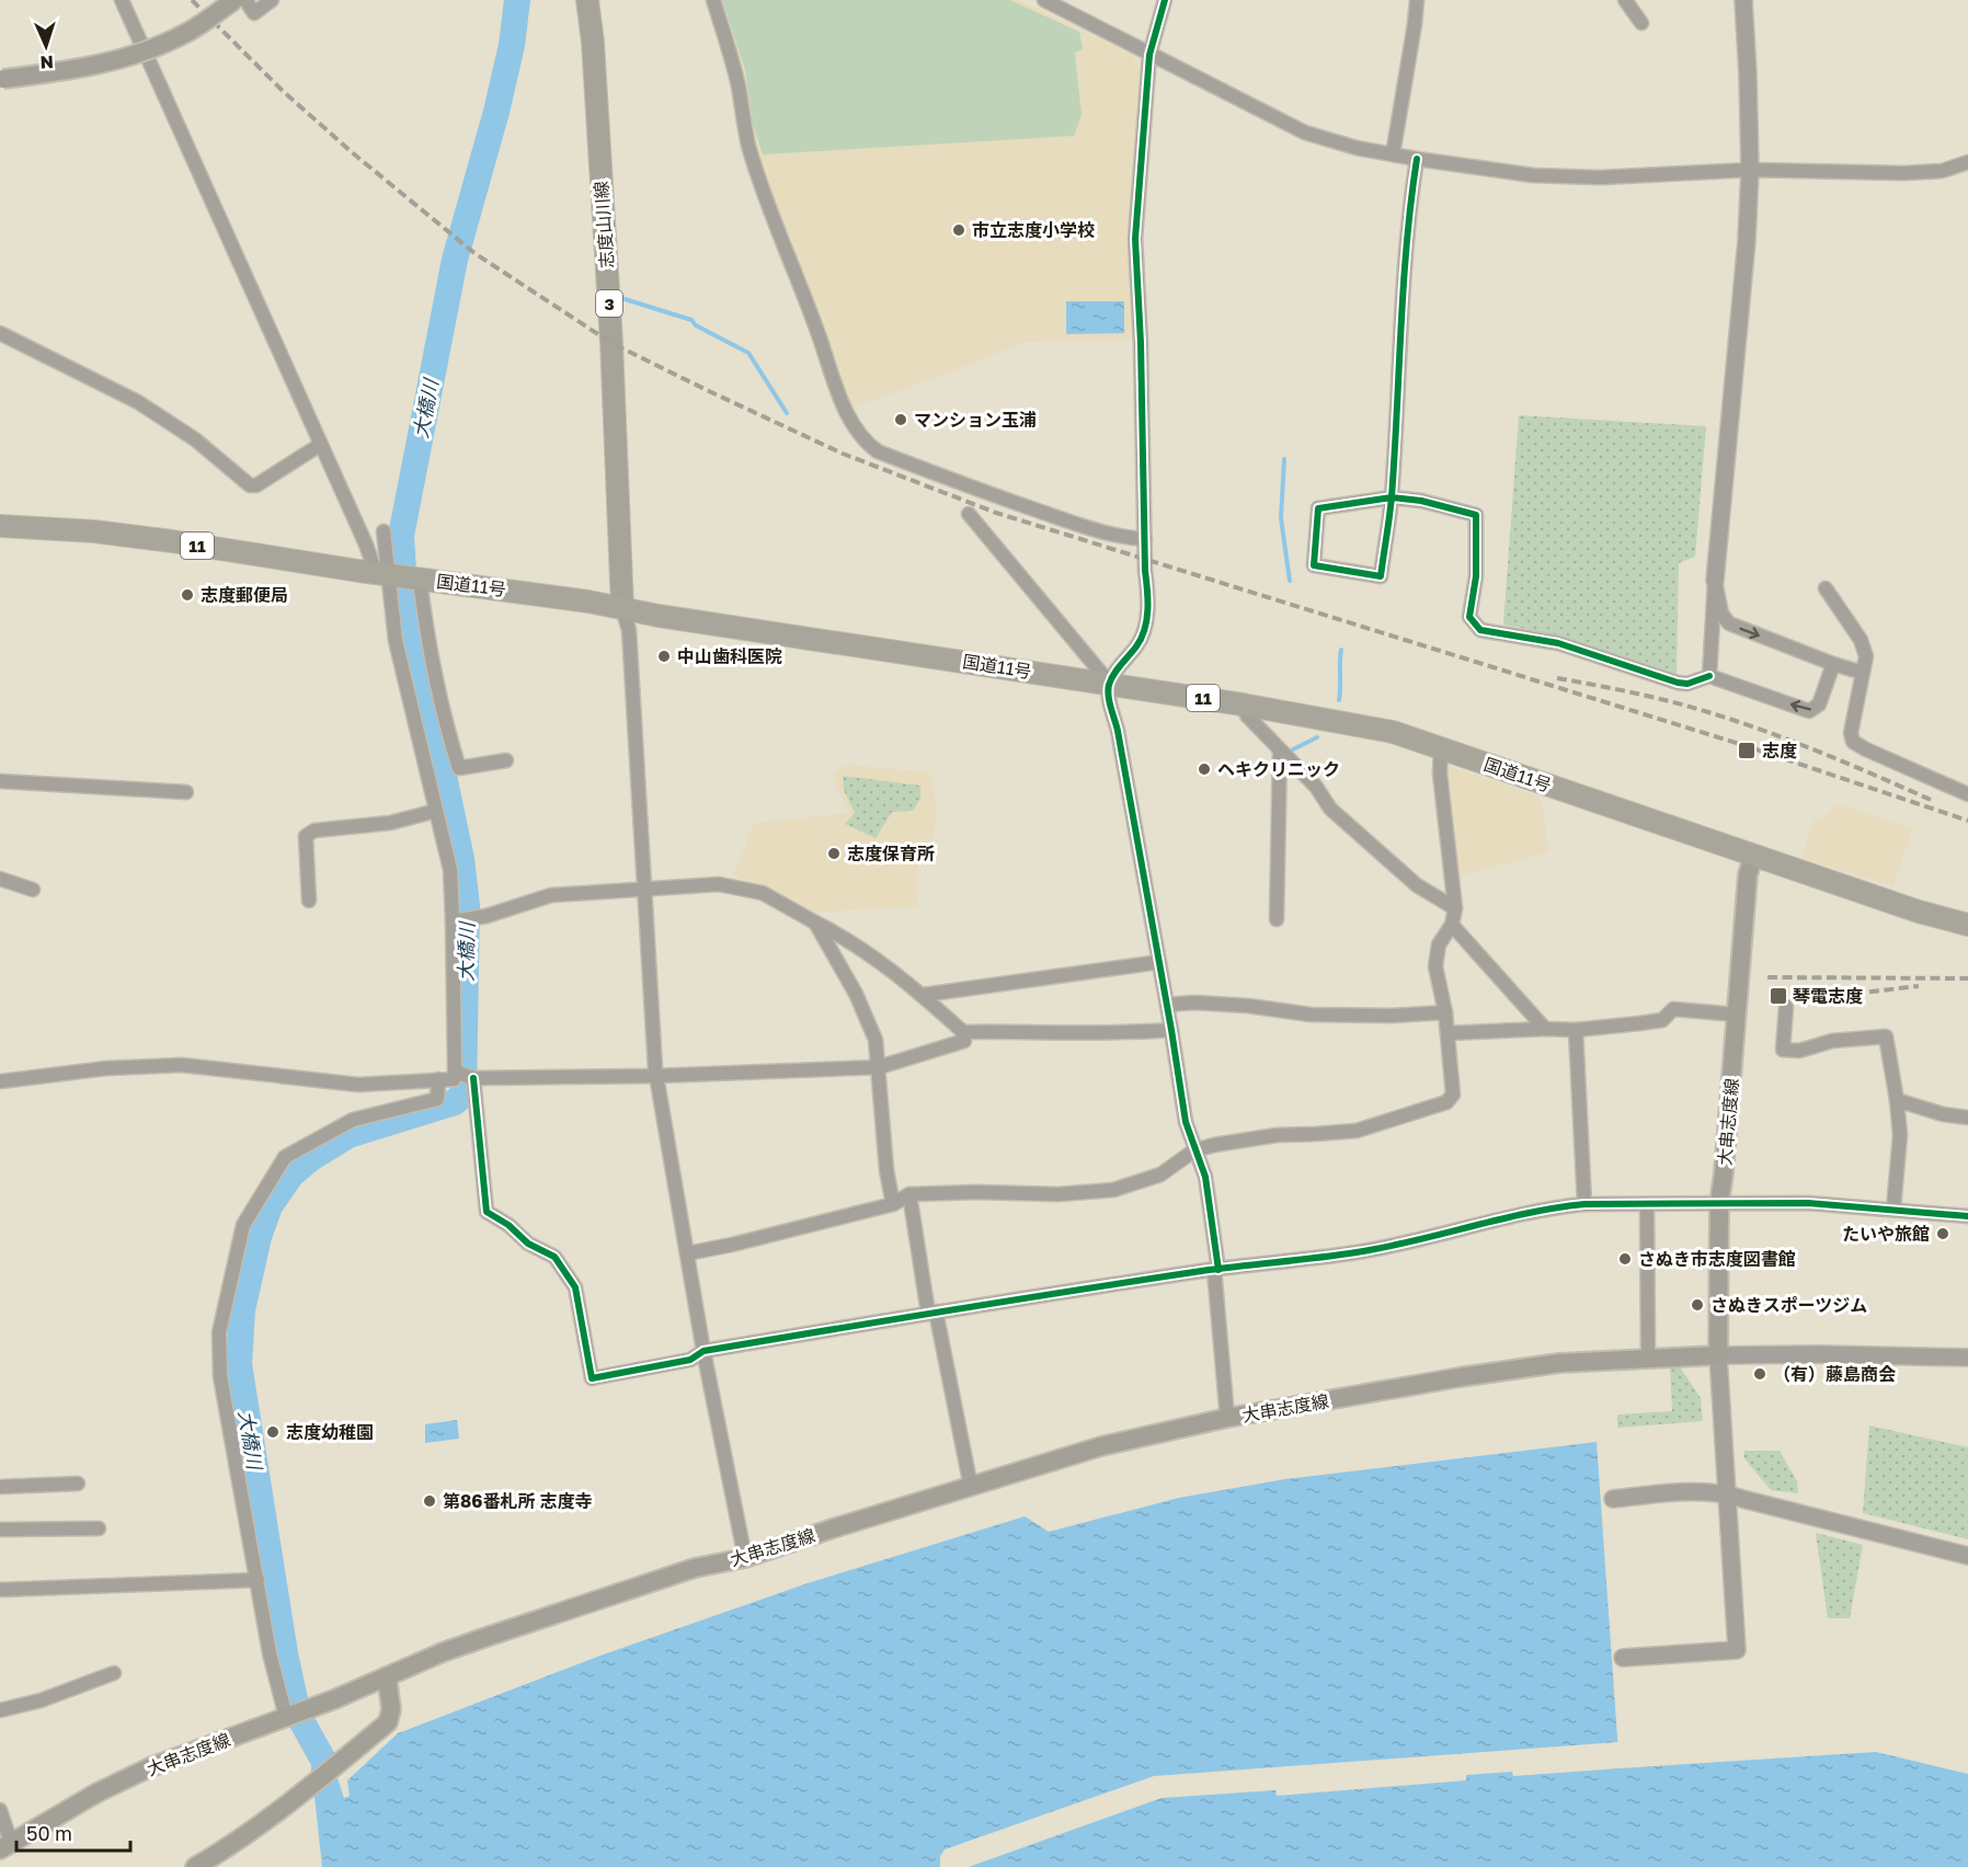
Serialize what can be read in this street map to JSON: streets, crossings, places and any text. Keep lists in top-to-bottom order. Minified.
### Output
{"streets":{"highway":["11","国道11号"],"main road":["志度山川線","3","大串志度線"]},"crossings":[["志度山川線","国道11号"],["国道11号","大串志度線"]],"water":["大橋川"],"places":{"other":["市立志度小学校","マンション玉浦","志度郵便局","中山歯科医院","ヘキクリニック","志度保育所","たいや旅館","さぬき市志度図書館","さぬきスポーツジム","（有）藤島商会","志度幼稚園","第86番札所 志度寺"],"transit":["志度","琴電志度"]},"scale_bar":"50 m","north":"bottom"}
